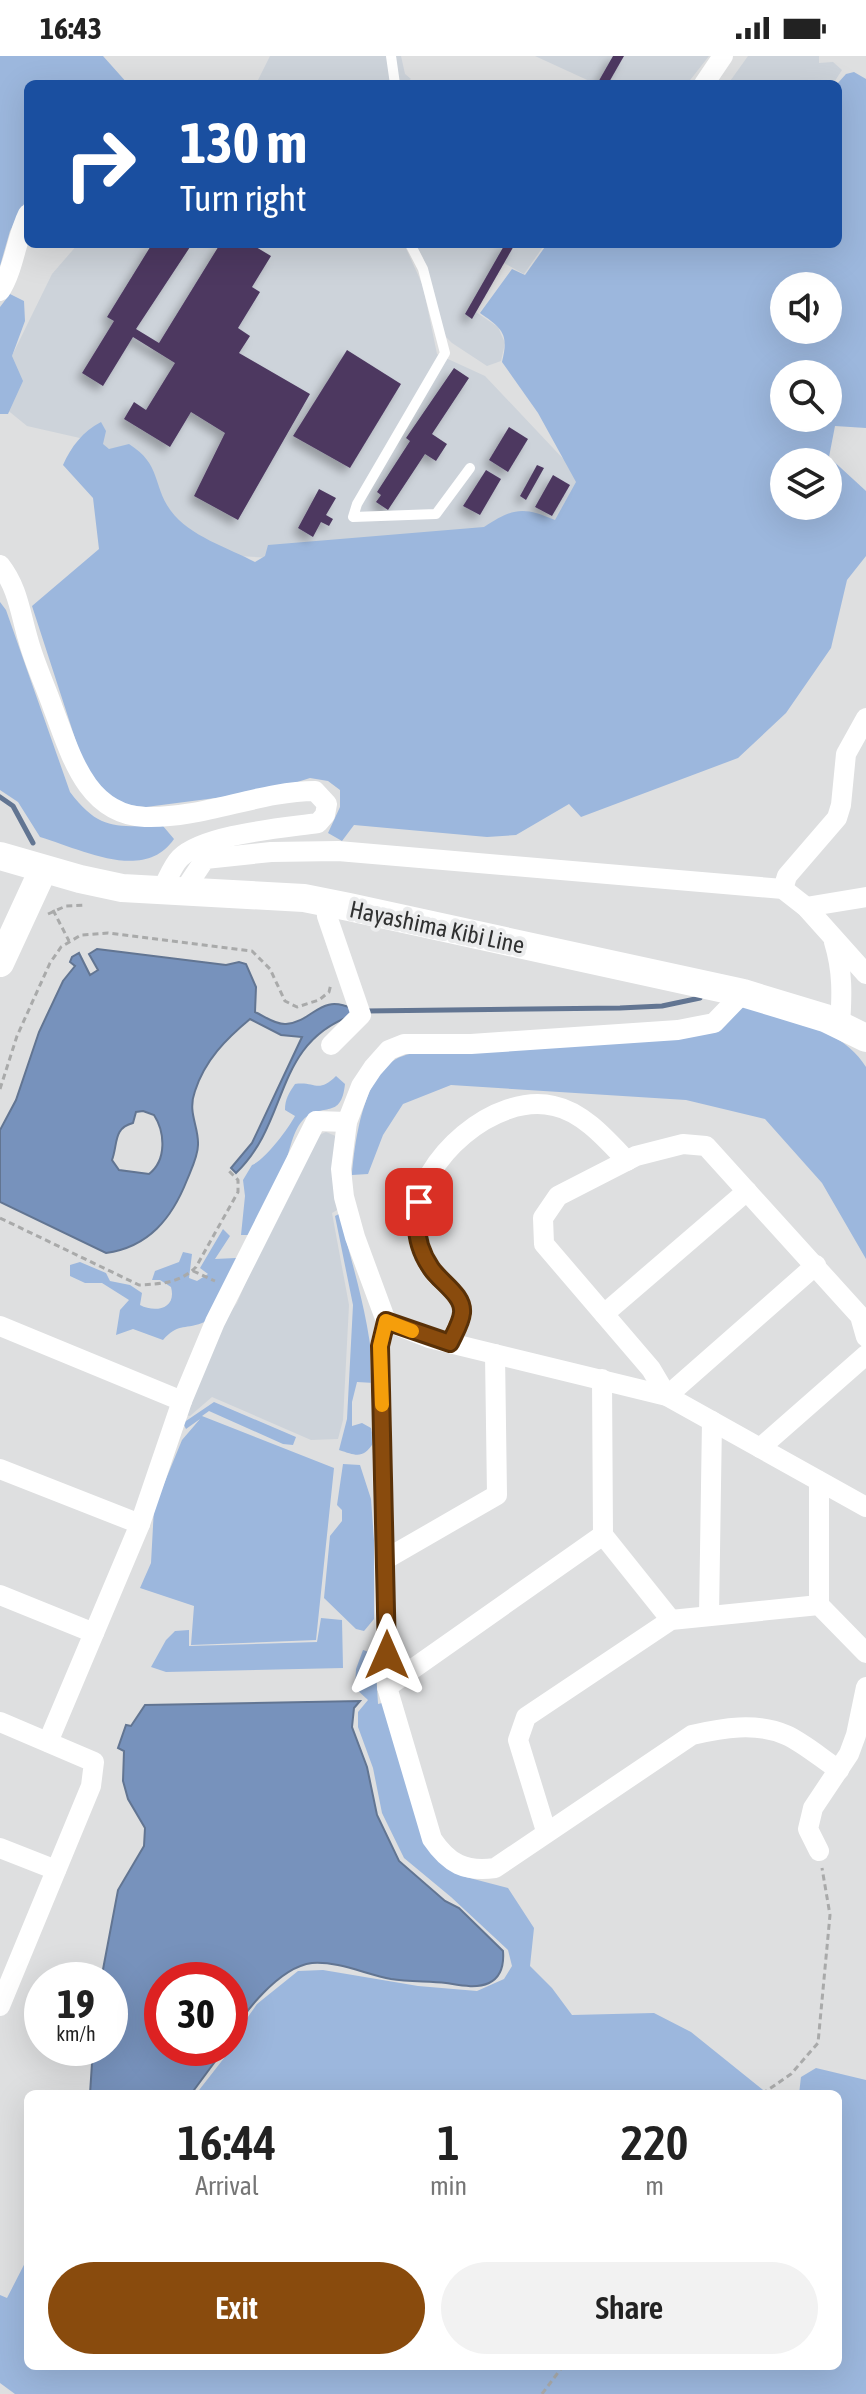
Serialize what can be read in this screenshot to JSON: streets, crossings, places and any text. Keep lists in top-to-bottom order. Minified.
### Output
{"streets":{"main road":["Hayashima Kibi Line"]},"page":{"status":"16:43","turn":["130 m","Turn right"],"speed":"19 km/h","limit":"30","eta":["16:44","Arrival","1","min","220","m"],"buttons":["Exit","Share"]}}
